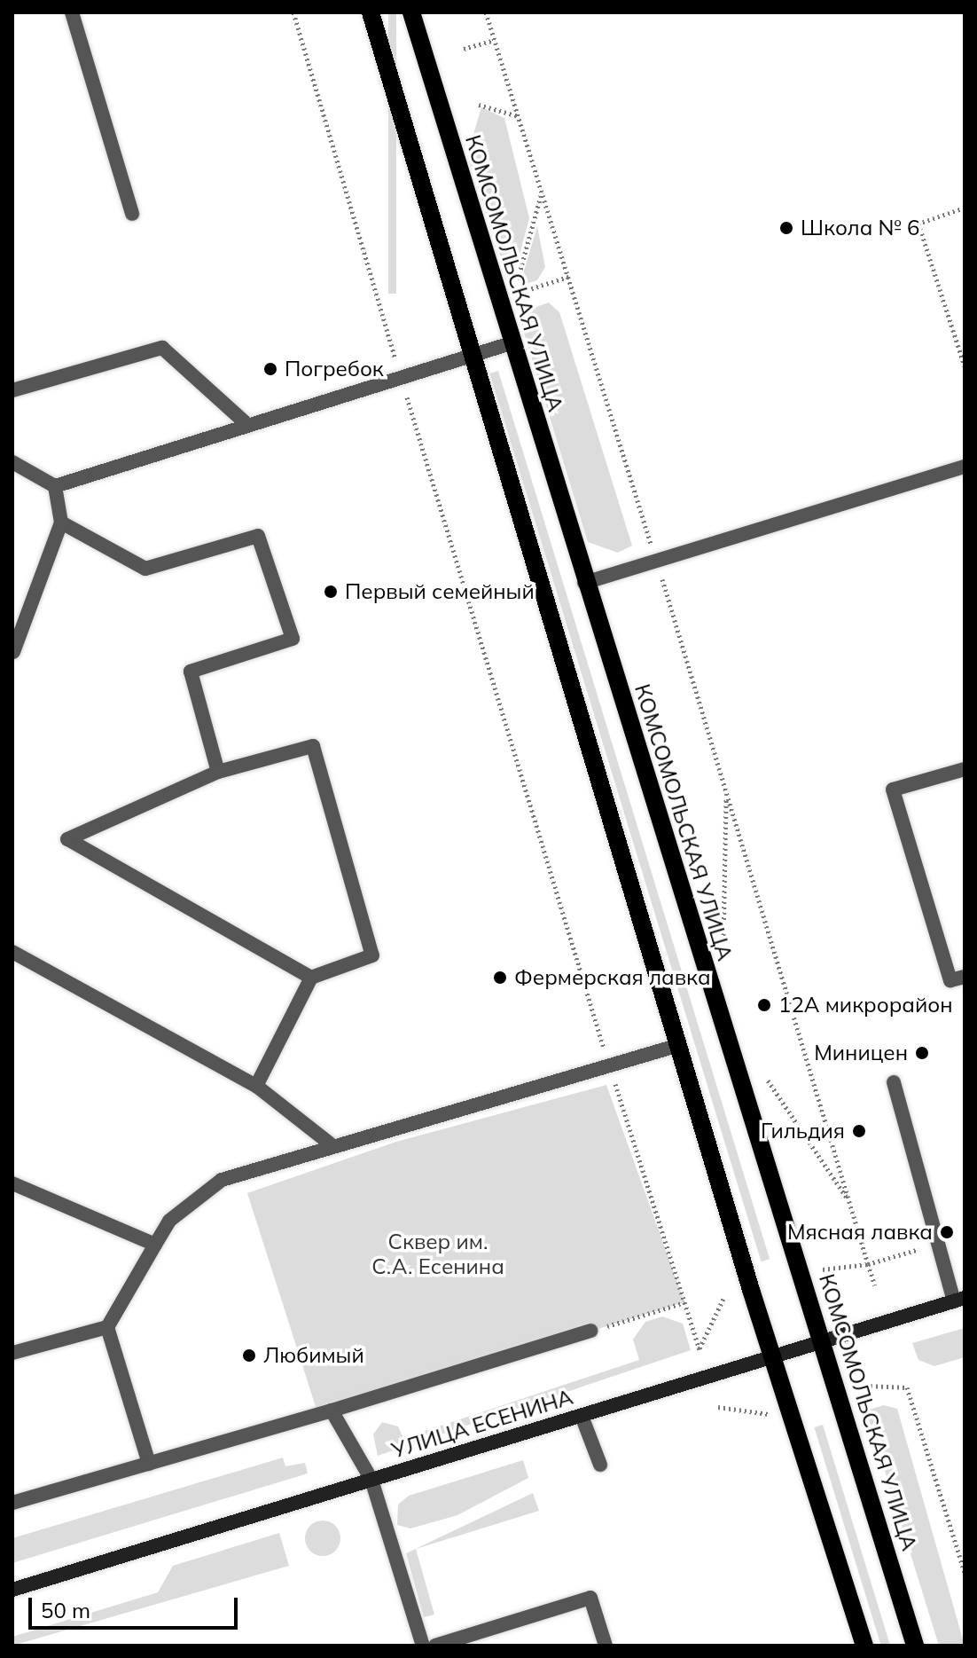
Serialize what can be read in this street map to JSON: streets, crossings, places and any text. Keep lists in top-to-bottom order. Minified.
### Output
{"streets":{"main road":["КОМСОМОЛЬСКАЯ УЛИЦА"],"street":["УЛИЦА ЕСЕНИНА"]},"crossings":[["КОМСОМОЛЬСКАЯ УЛИЦА","УЛИЦА ЕСЕНИНА"]],"parks":["Сквер им. С.А. Есенина"],"places":["Школа № 6","Погребок","Первый семейный","Фермерская лавка","12А микрорайон","Миницен","Гильдия","Мясная лавка","Любимый"],"scale_bar":"50 m"}
